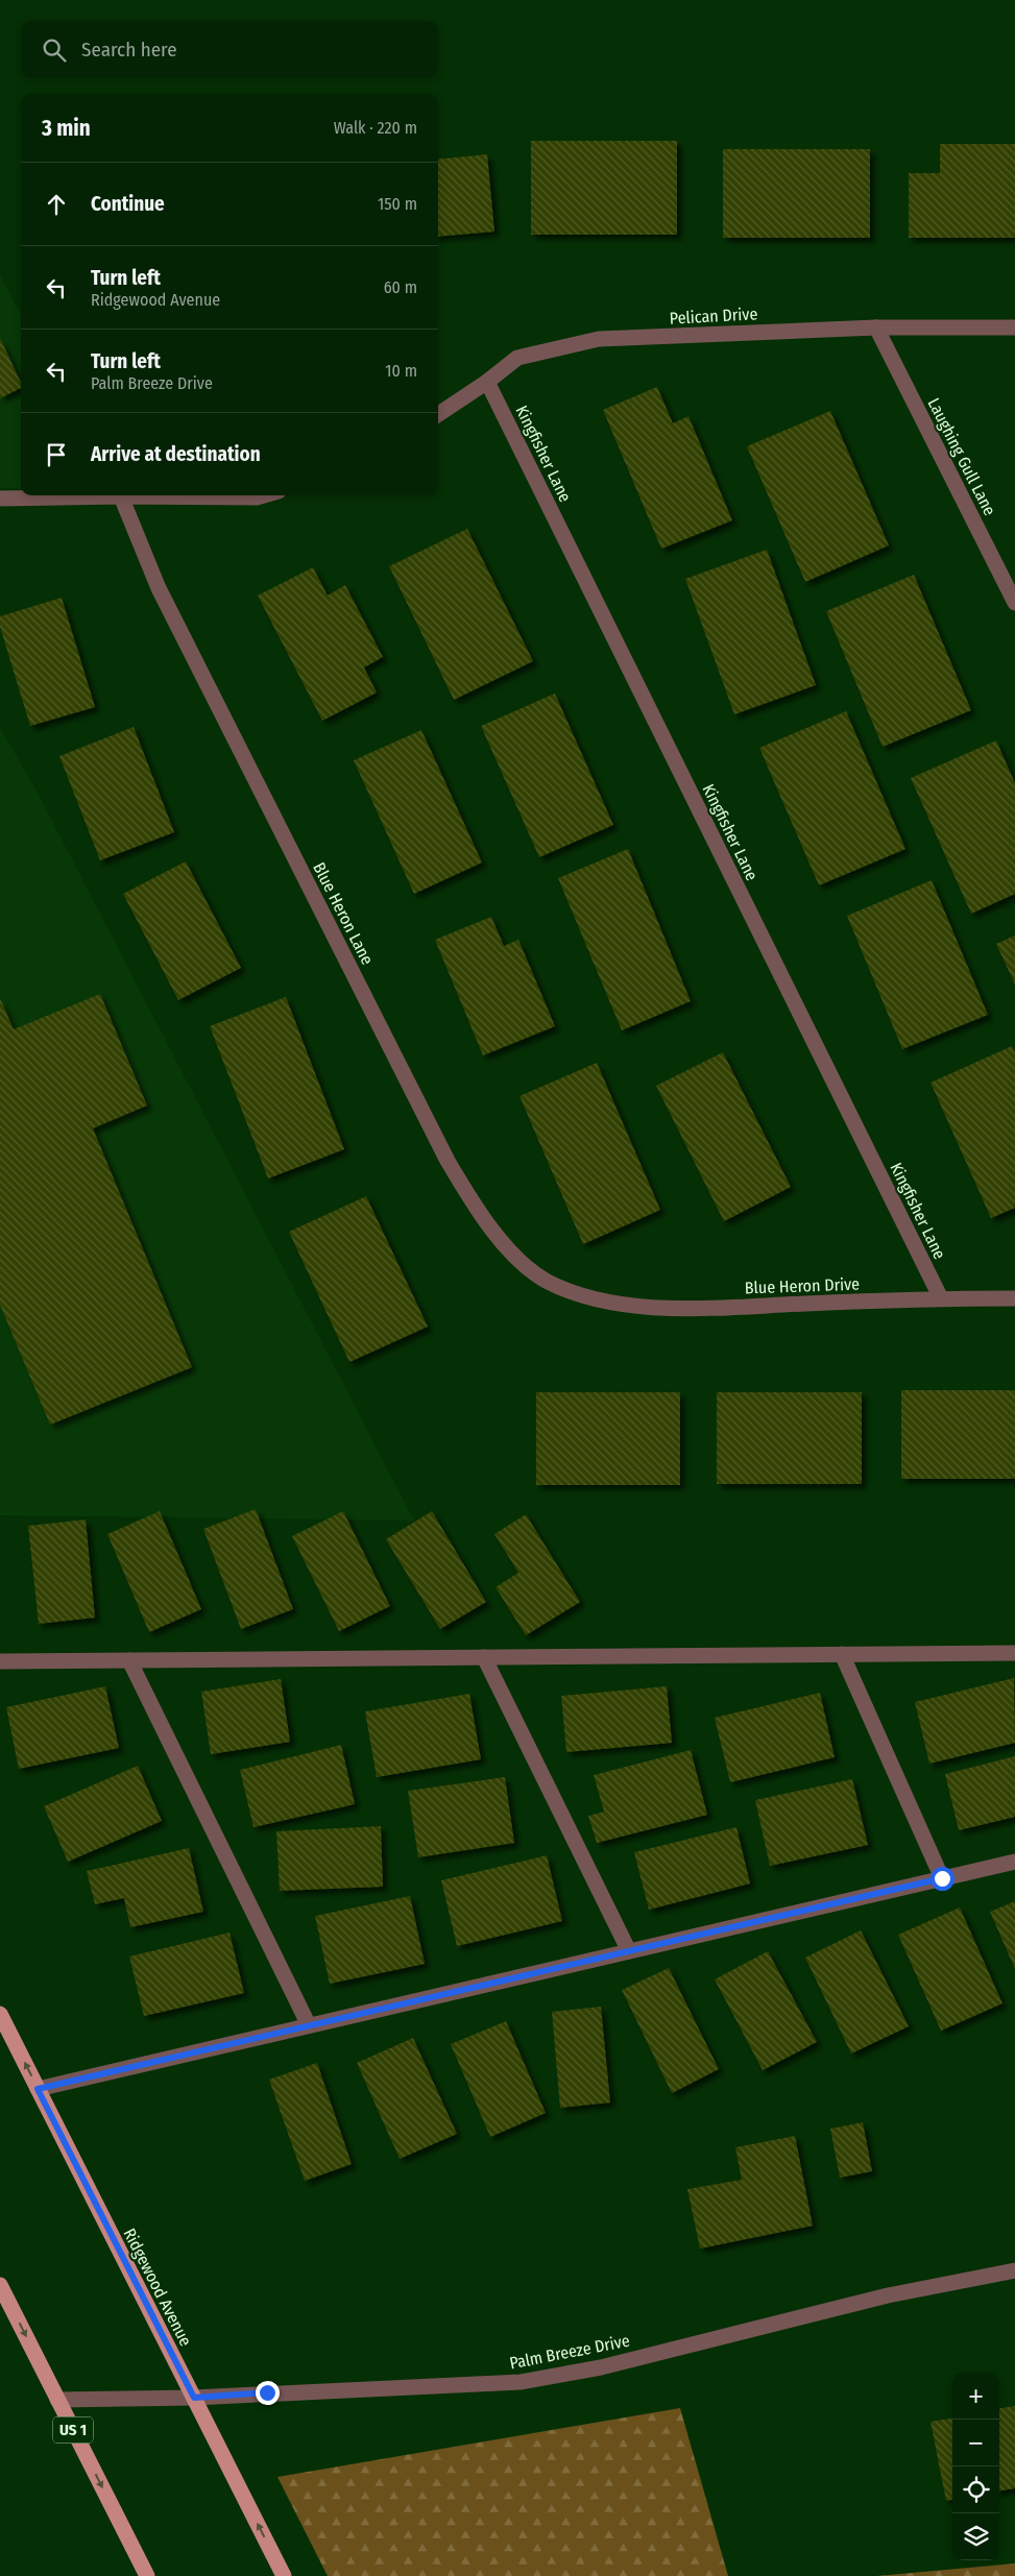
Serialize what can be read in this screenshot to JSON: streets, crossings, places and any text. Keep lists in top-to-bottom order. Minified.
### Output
{"streets":{"main road":["Ridgewood Avenue","US 1"],"street":["Pelican Drive","Kingfisher Lane","Laughing Gull Lane","Blue Heron Lane","Blue Heron Drive","Palm Breeze Drive"]},"crossings":[["Pelican Drive","Kingfisher Lane"],["Pelican Drive","Laughing Gull Lane"],["Kingfisher Lane","Blue Heron Drive"],["Blue Heron Lane","Blue Heron Drive"],["Ridgewood Avenue","Palm Breeze Drive"],["Palm Breeze Drive","US 1"]],"page":{"search":"Search here","heading":["3 min","Walk · 220 m"],"list":[["Continue","150 m"],["Turn left","Ridgewood Avenue","60 m"],["Turn left","Palm Breeze Drive","10 m"],"Arrive at destination"],"map_buttons":["+","−"]}}
